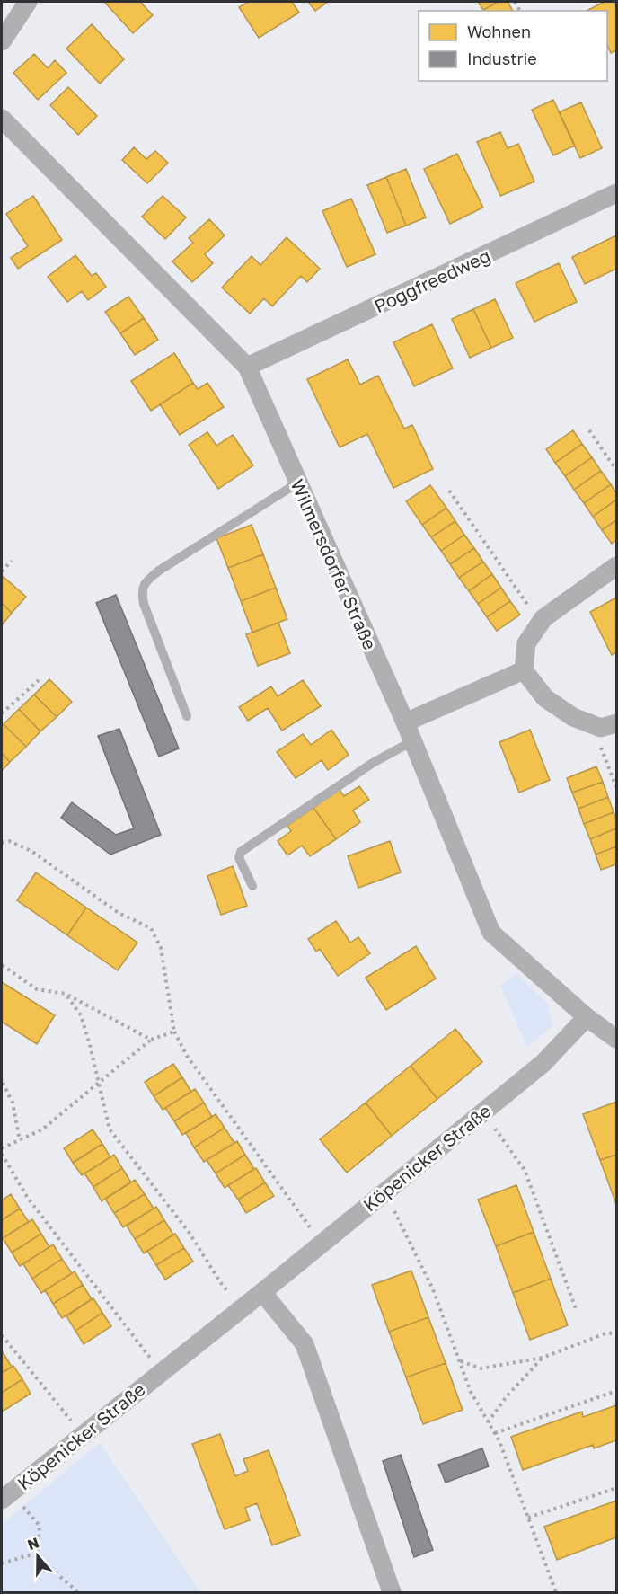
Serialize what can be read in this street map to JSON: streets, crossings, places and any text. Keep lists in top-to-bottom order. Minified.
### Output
{"streets":{"street":["Poggfreedweg","Wilmersdorfer Straße","Köpenicker Straße"]},"crossings":[["Poggfreedweg","Wilmersdorfer Straße"],["Wilmersdorfer Straße","Köpenicker Straße"]],"legend":["Wohnen","Industrie"],"north":"top"}
